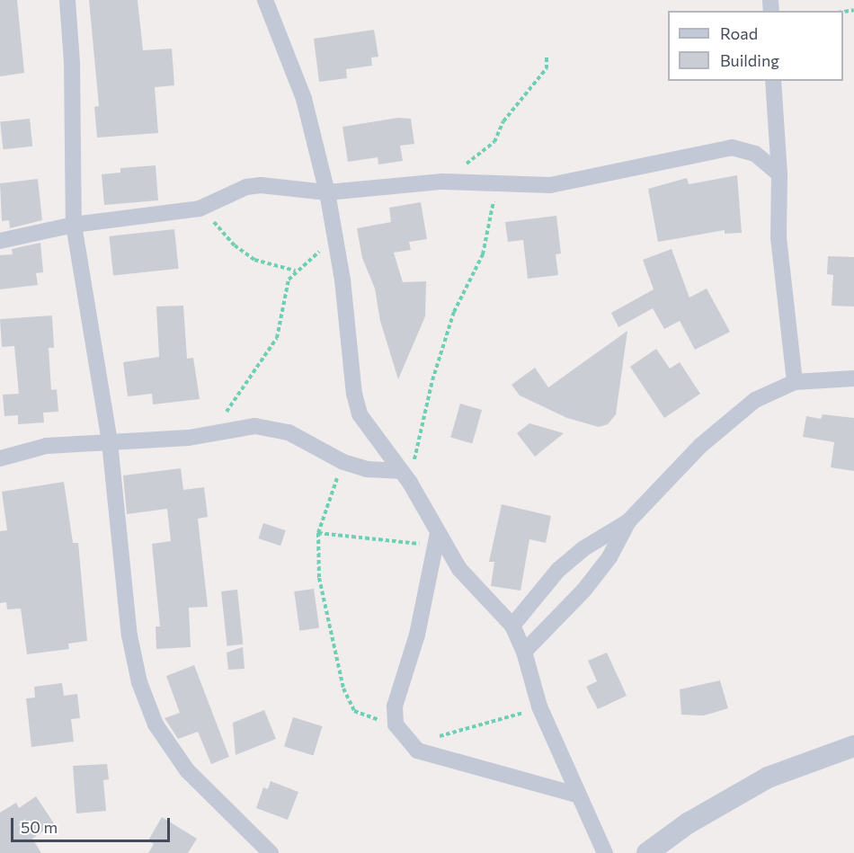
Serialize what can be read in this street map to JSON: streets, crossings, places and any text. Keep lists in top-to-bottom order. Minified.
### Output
{"legend":["Road","Building"],"scale_bar":"50 m"}
